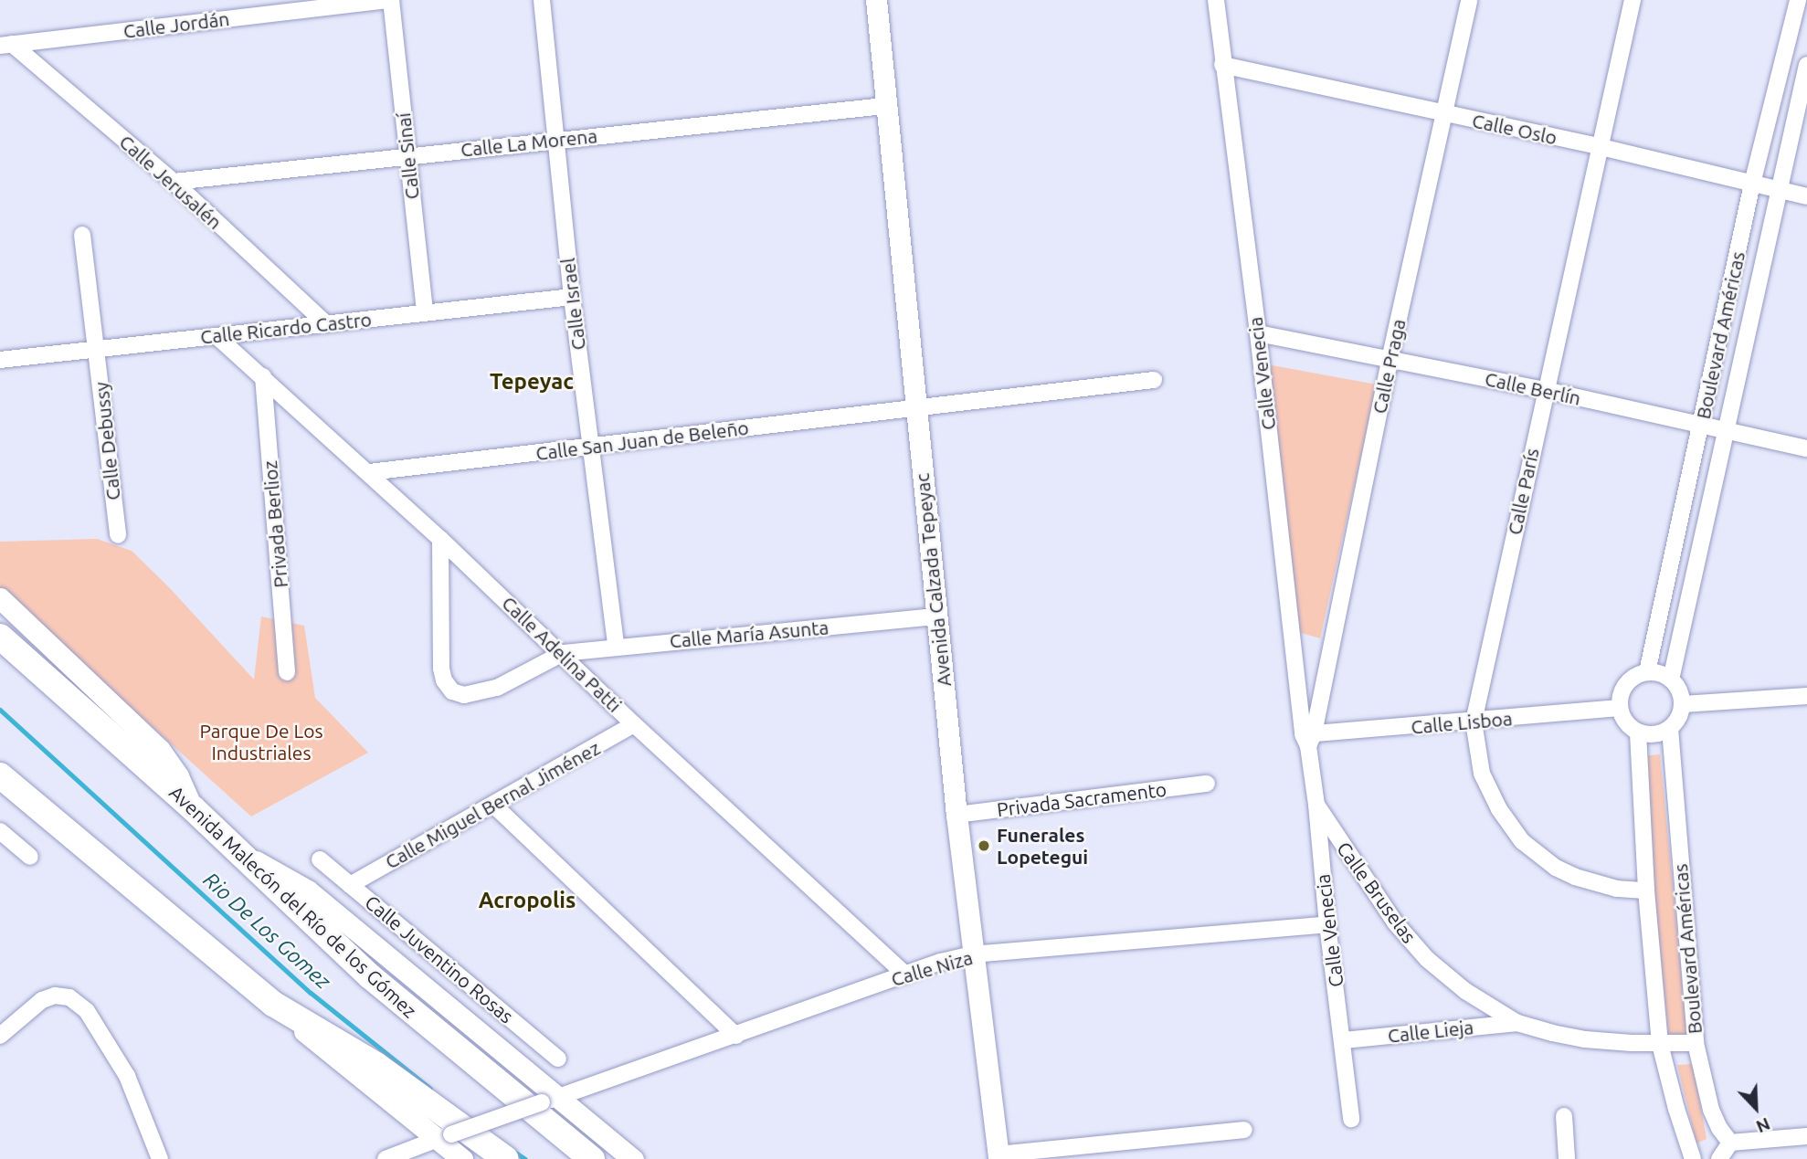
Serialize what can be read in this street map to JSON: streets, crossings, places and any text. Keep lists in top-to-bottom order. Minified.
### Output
{"streets":{"main road":["Avenida Malecón del Río de los Gómez"],"street":["Calle Jordán","Calle Oslo","Calle La Morena","Calle Sinaí","Calle Jerusalén","Calle Israel","Calle Ricardo Castro","Boulevard Américas","Calle Praga","Calle Venecia","Calle Berlín","Calle San Juan de Beleño","Calle Debussy","Calle París","Privada Berlioz","Avenida Calzada Tepeyac","Calle María Asunta","Calle Adelina Patti","Calle Lisboa","Privada Sacramento","Calle Miguel Bernal Jiménez","Calle Bruselas","Calle Juventino Rosas","Calle Niza","Calle Lieja"]},"crossings":[["Calle Jordán","Calle Sinaí"],["Calle Jordán","Calle Jerusalén"],["Calle Oslo","Boulevard Américas"],["Calle Oslo","Calle Praga"],["Calle Oslo","Calle Venecia"],["Calle Oslo","Calle París"],["Calle La Morena","Calle Sinaí"],["Calle La Morena","Calle Jerusalén"],["Calle La Morena","Calle Israel"],["Calle La Morena","Avenida Calzada Tepeyac"],["Calle Sinaí","Calle Ricardo Castro"],["Calle Jerusalén","Calle Ricardo Castro"],["Calle Israel","Calle Ricardo Castro"],["Calle Israel","Calle San Juan de Beleño"],["Calle Israel","Calle María Asunta"],["Calle Ricardo Castro","Calle Debussy"],["Calle Ricardo Castro","Calle Adelina Patti"],["Boulevard Américas","Calle Berlín"],["Boulevard Américas","Calle París"],["Boulevard Américas","Calle Lisboa"],["Boulevard Américas","Calle Bruselas"],["Calle Praga","Calle Venecia"],["Calle Praga","Calle Berlín"],["Calle Praga","Calle Lisboa"],["Calle Venecia","Calle Berlín"],["Calle Venecia","Calle Lisboa"],["Calle Venecia","Calle Bruselas"],["Calle Venecia","Calle Niza"],["Calle Venecia","Calle Lieja"],["Calle Berlín","Calle París"],["Calle San Juan de Beleño","Avenida Calzada Tepeyac"],["Calle San Juan de Beleño","Calle Adelina Patti"],["Calle París","Calle Lisboa"],["Privada Berlioz","Calle Adelina Patti"],["Avenida Calzada Tepeyac","Calle María Asunta"],["Avenida Calzada Tepeyac","Privada Sacramento"],["Avenida Calzada Tepeyac","Calle Niza"],["Calle María Asunta","Calle Adelina Patti"],["Calle Adelina Patti","Calle Miguel Bernal Jiménez"],["Calle Adelina Patti","Calle Niza"],["Calle Miguel Bernal Jiménez","Calle Juventino Rosas"],["Calle Bruselas","Calle Lieja"],["Avenida Malecón del Río de los Gómez","Calle Juventino Rosas"],["Calle Juventino Rosas","Calle Niza"]],"districts":["Tepeyac","Acropolis"],"water":["Rio De Los Gomez"],"parks":["Parque De Los Industriales"],"places":["Funerales Lopetegui"],"north":"bottom right"}
